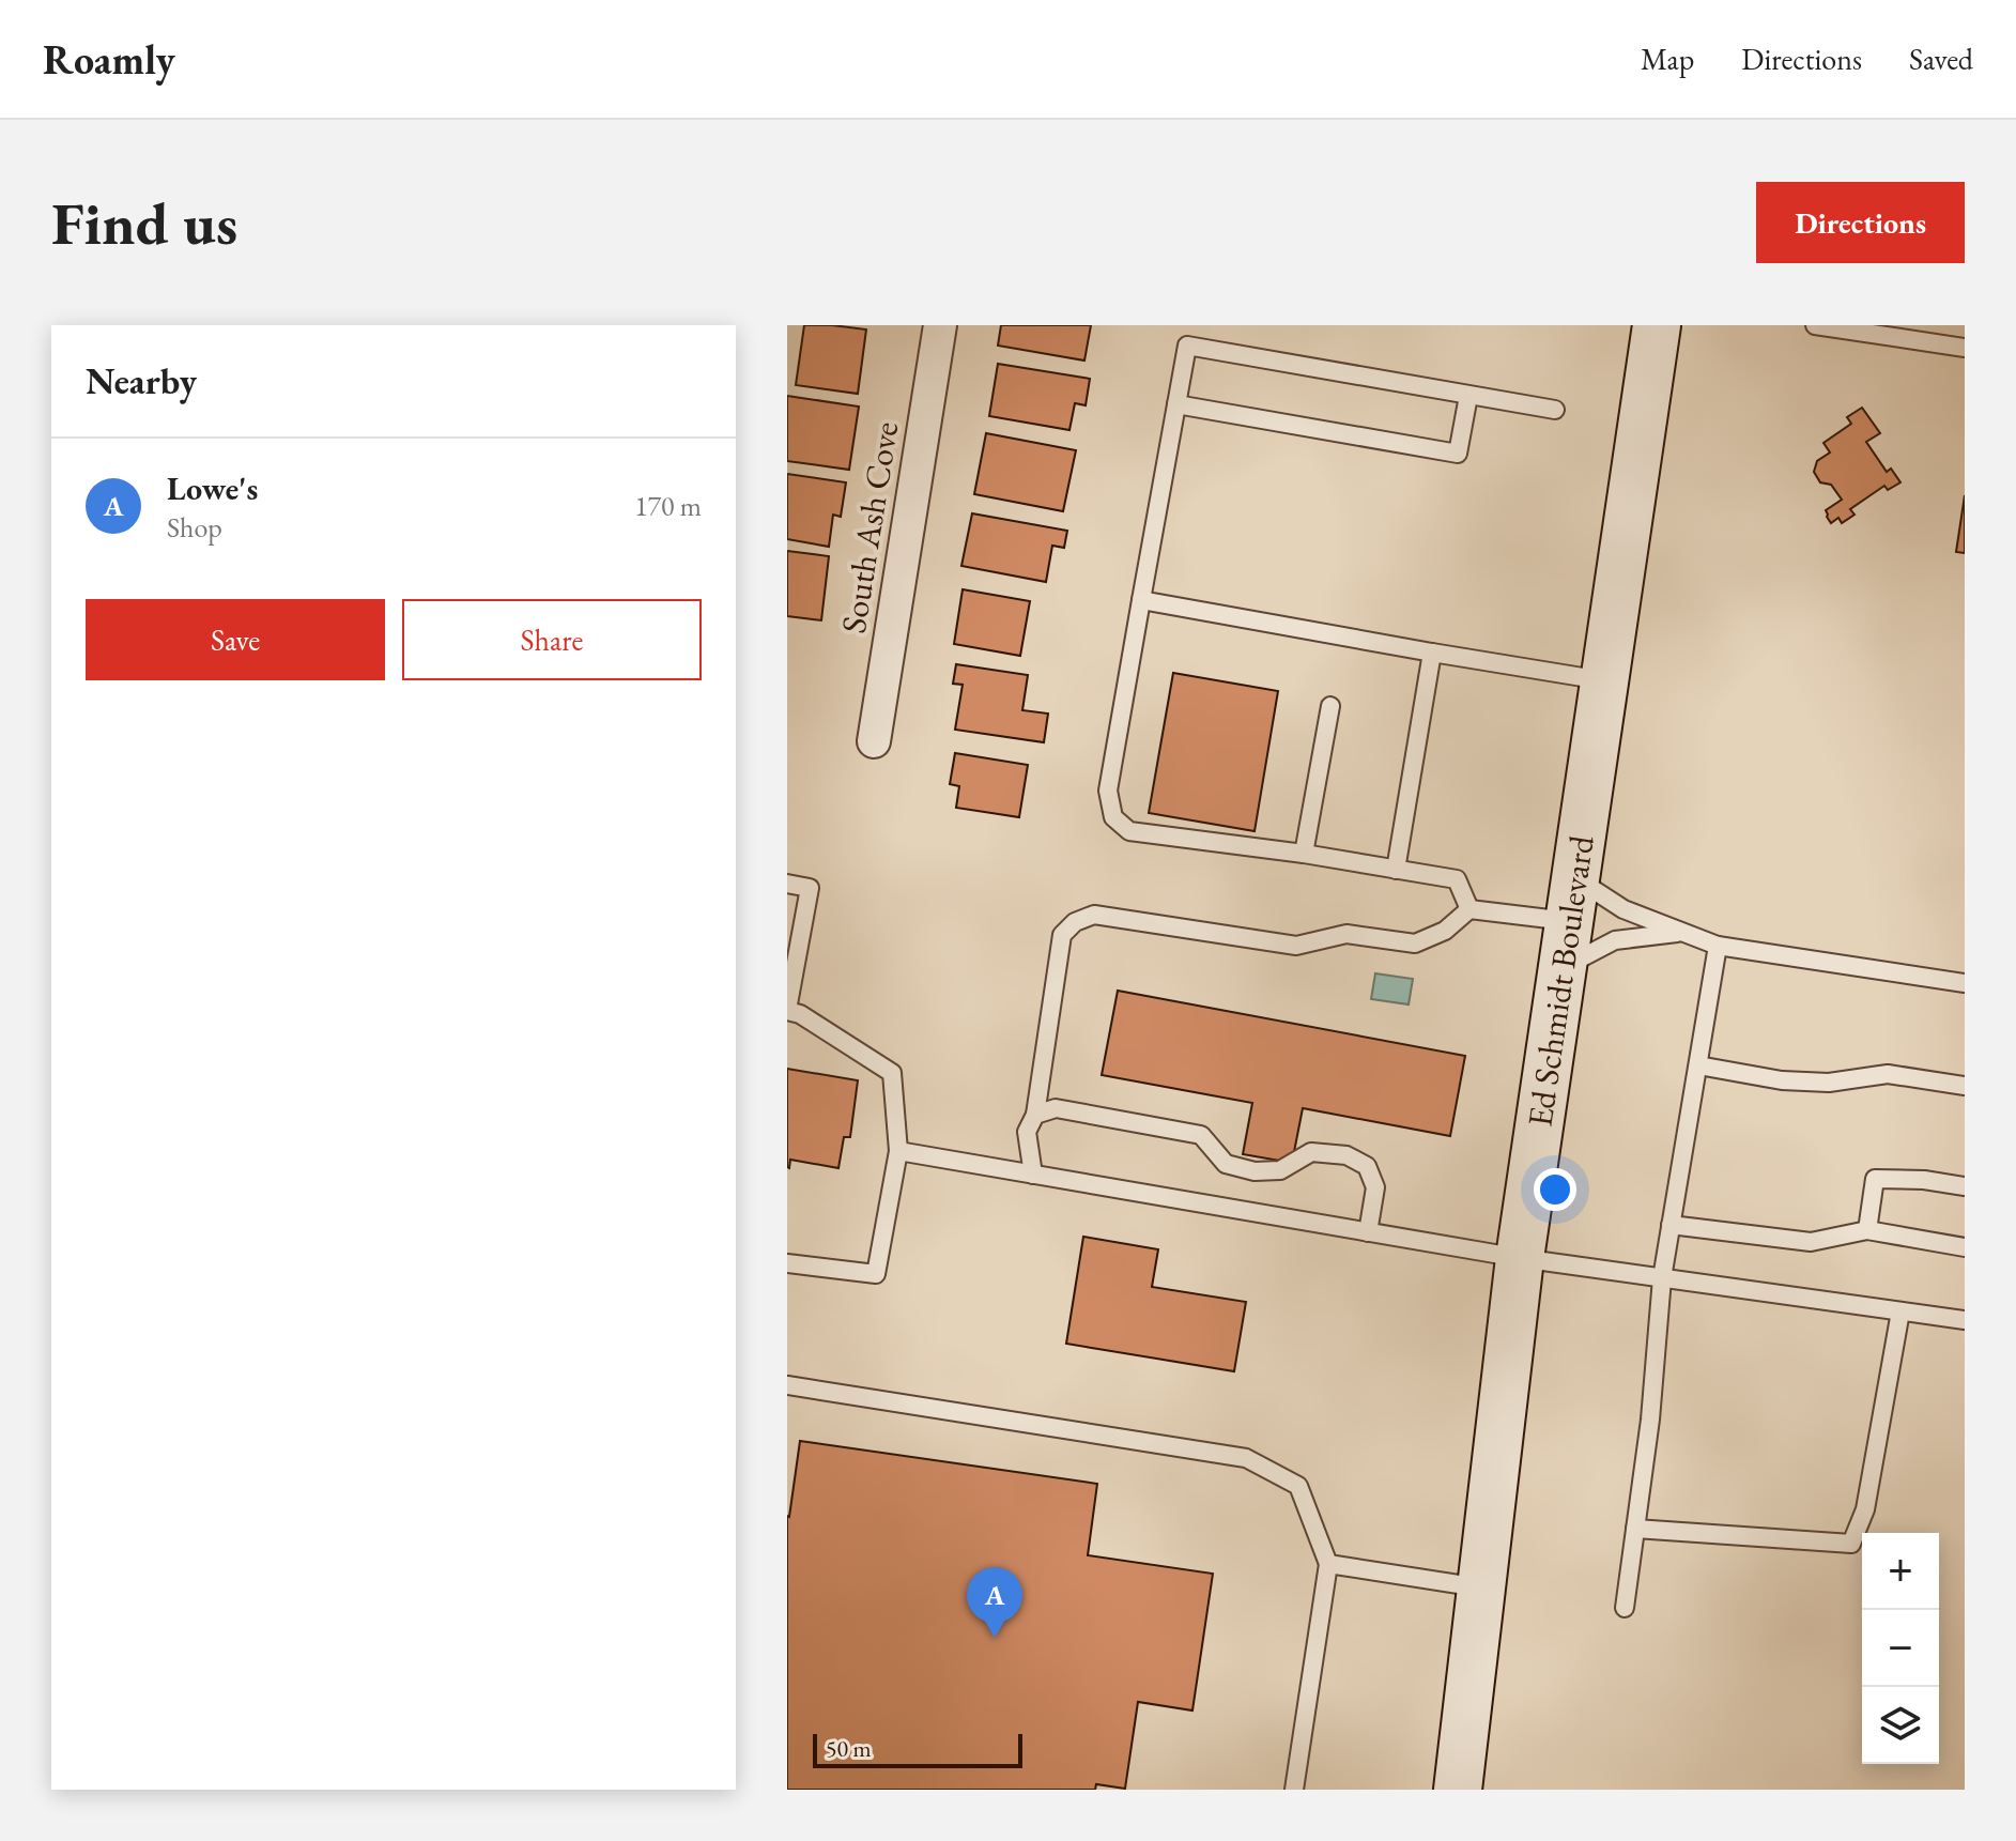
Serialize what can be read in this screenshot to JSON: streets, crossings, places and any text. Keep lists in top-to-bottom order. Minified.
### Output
{"streets":{"street":["South Ash Cove","Ed Schmidt Boulevard"]},"scale_bar":"50 m","page":{"header":"Roamly","nav":["Map","Directions","Saved"],"buttons":["Directions",["Save","Share"]],"title":"Find us","heading":"Nearby","list":[{"mark":"A","name":"Lowe's","note":"Shop","value":"170 m"}],"map_buttons":["+","−"],"pins":"A","scale":"50 m"}}
